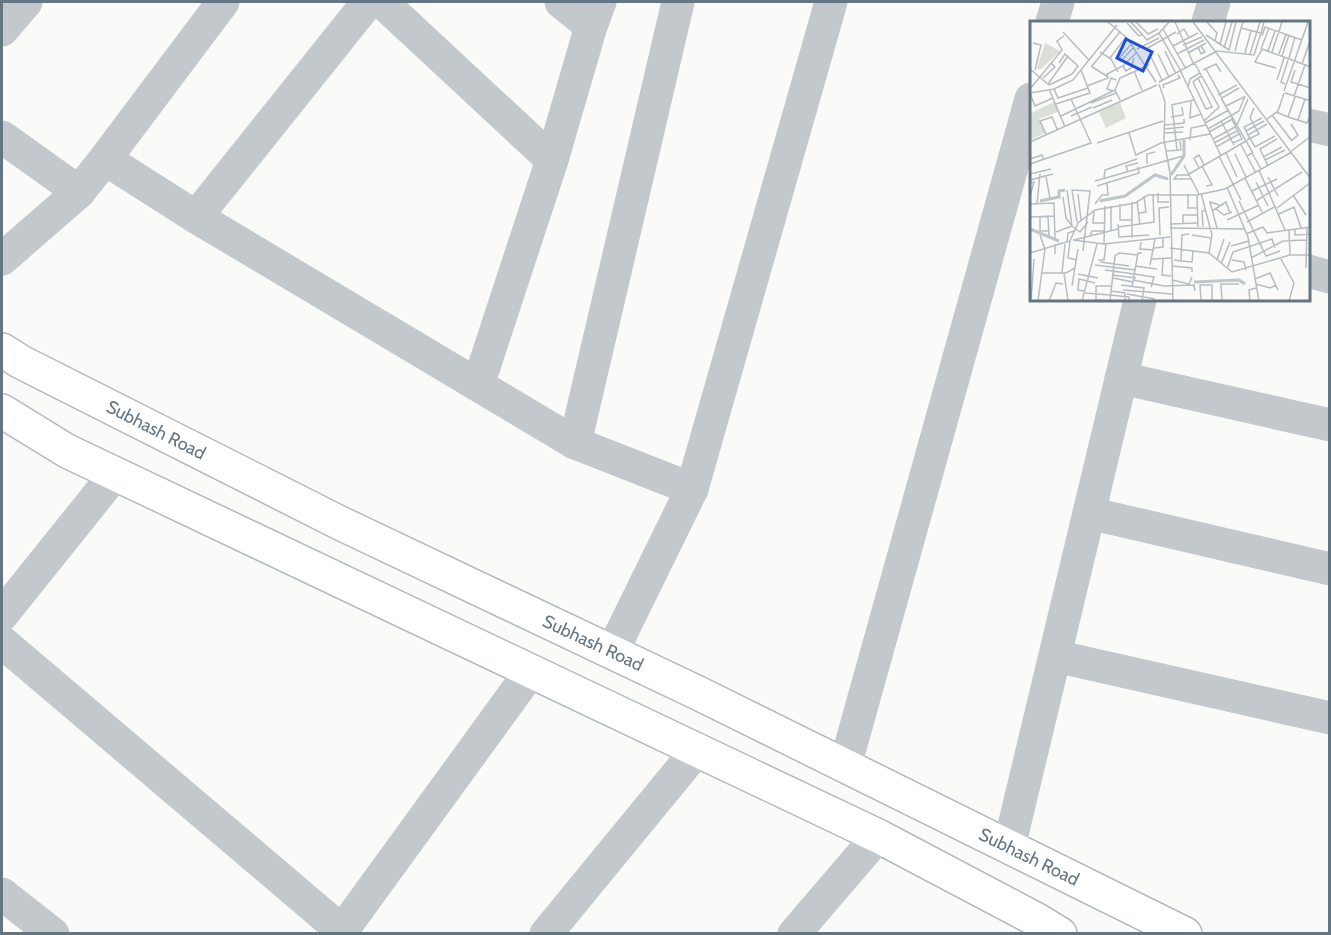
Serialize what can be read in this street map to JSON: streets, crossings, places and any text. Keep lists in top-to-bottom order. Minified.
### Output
{"streets":{"street":["Subhash Road"]}}
